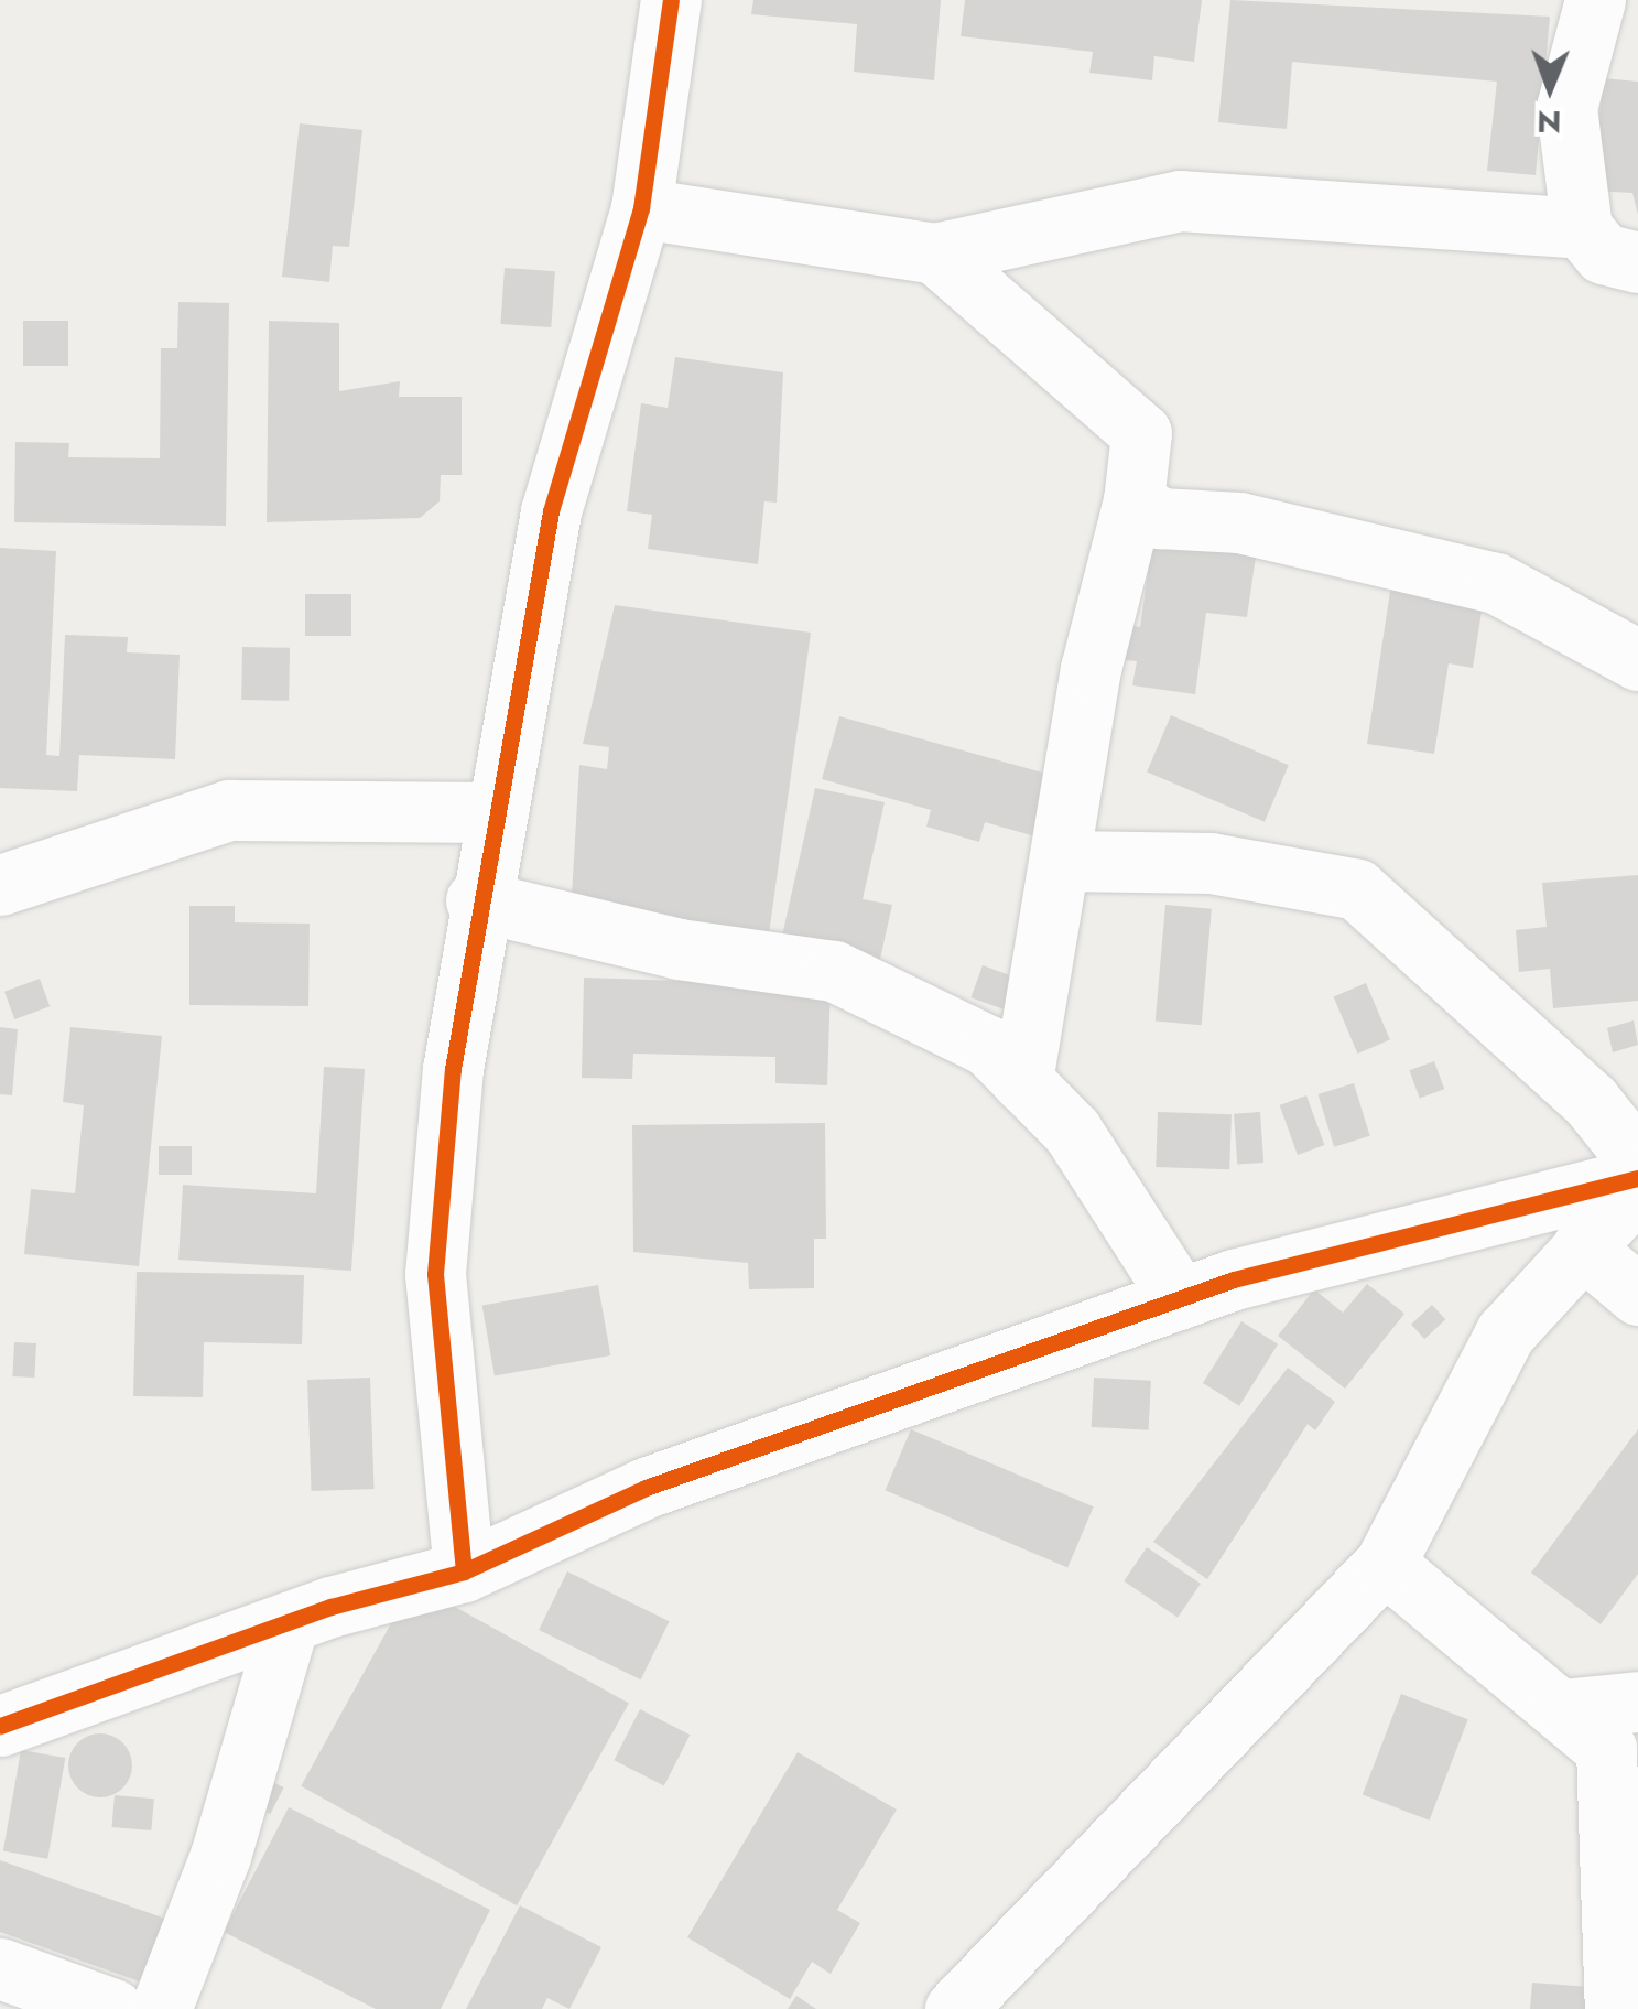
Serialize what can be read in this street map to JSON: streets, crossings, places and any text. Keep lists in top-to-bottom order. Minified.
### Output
{"north":"bottom"}
